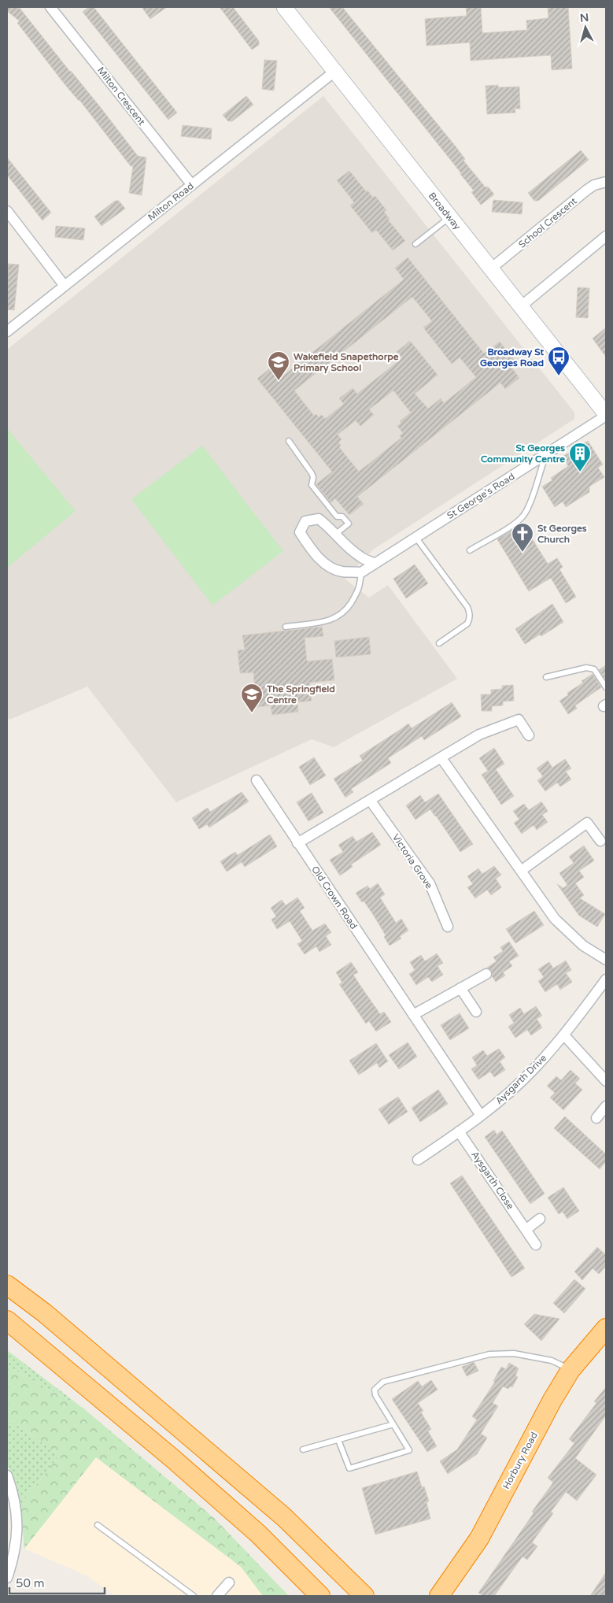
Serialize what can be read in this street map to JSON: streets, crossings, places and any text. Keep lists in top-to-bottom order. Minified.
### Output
{"streets":{"highway":["Horbury Road"],"street":["Milton Crescent","Milton Road","Broadway","School Crescent","St George's Road","Victoria Grove","Old Crown Road","Aysgarth Drive","Aysgarth Close"]},"crossings":[["Milton Crescent","Milton Road"],["Milton Road","Broadway"],["Broadway","School Crescent"],["Broadway","St George's Road"],["Old Crown Road","Aysgarth Drive"],["Aysgarth Drive","Aysgarth Close"]],"places":{"bus stop":["Broadway St Georges Road"],"school or university":["Wakefield Snapethorpe Primary School","The Springfield Centre"],"building":["St Georges Community Centre"],"church":["St Georges Church"]},"scale_bar":"50 m","north":"top"}
